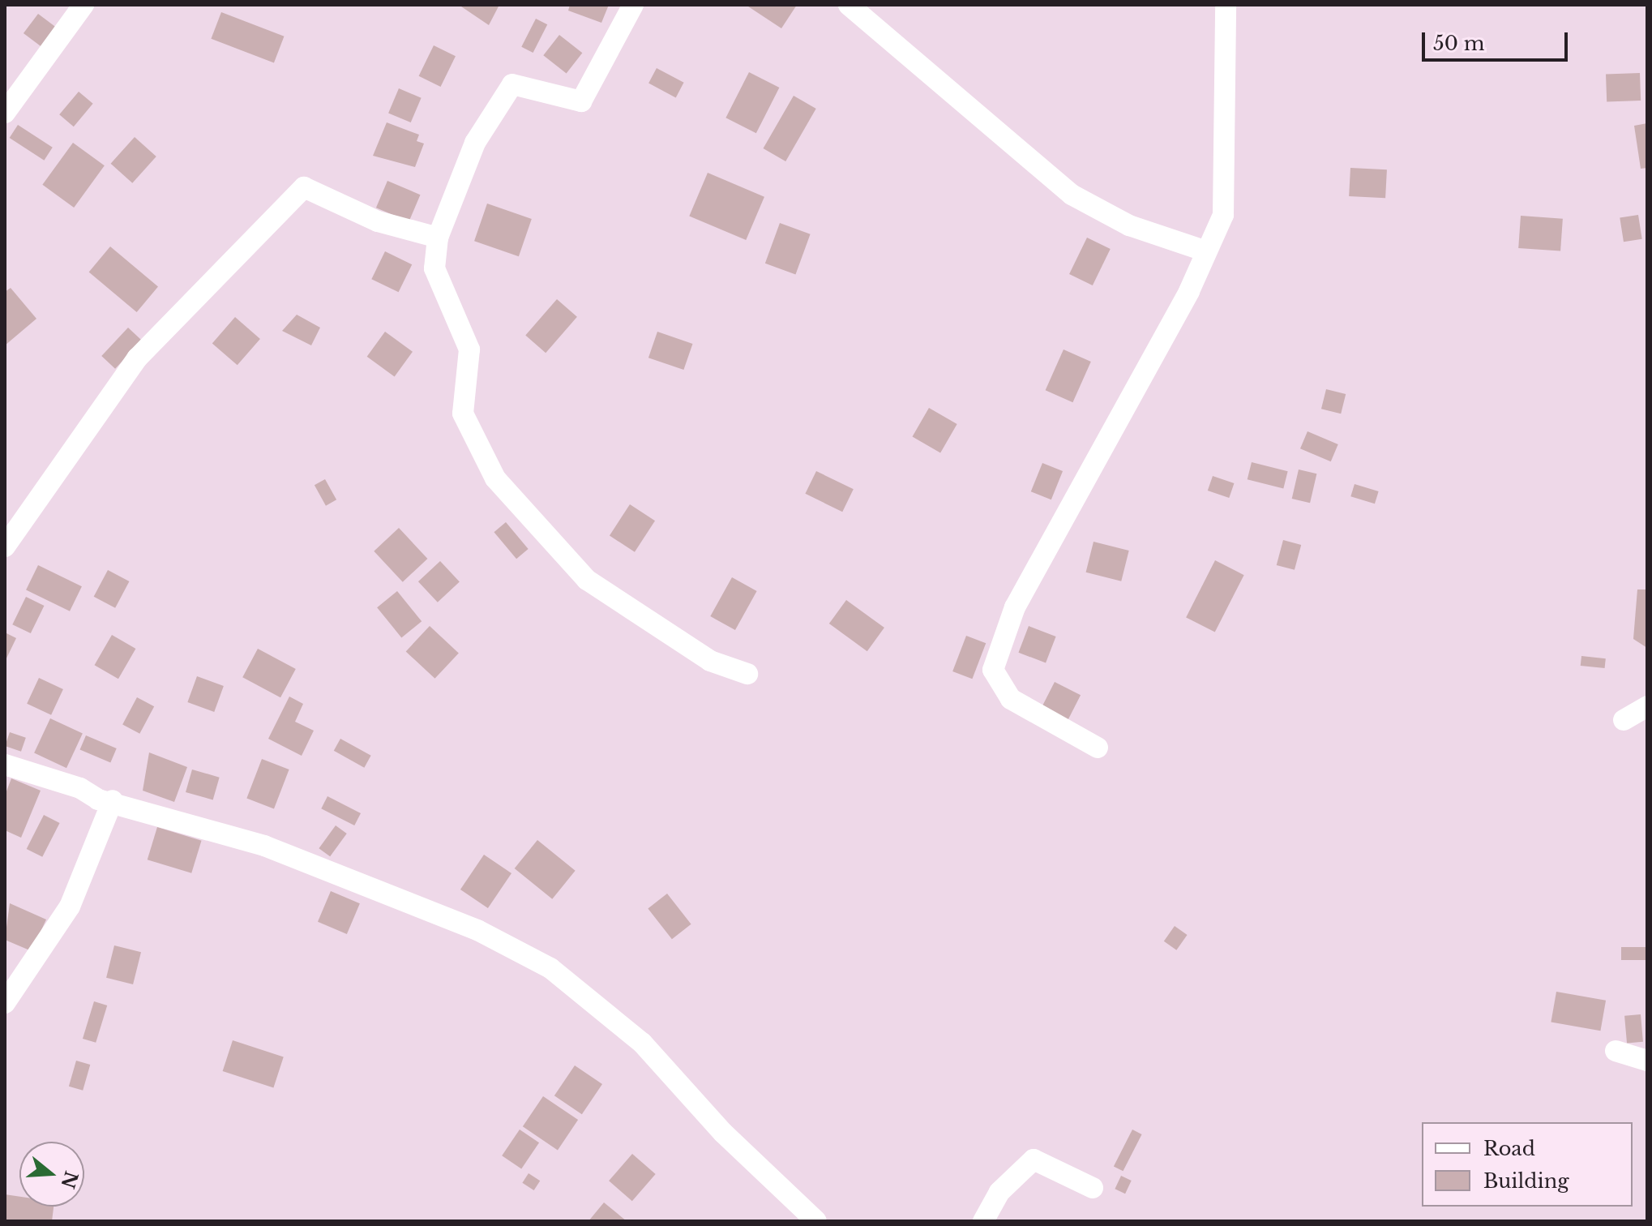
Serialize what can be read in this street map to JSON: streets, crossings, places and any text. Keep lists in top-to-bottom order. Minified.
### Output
{"legend":["Road","Building"],"scale_bar":"50 m","north":"right"}
